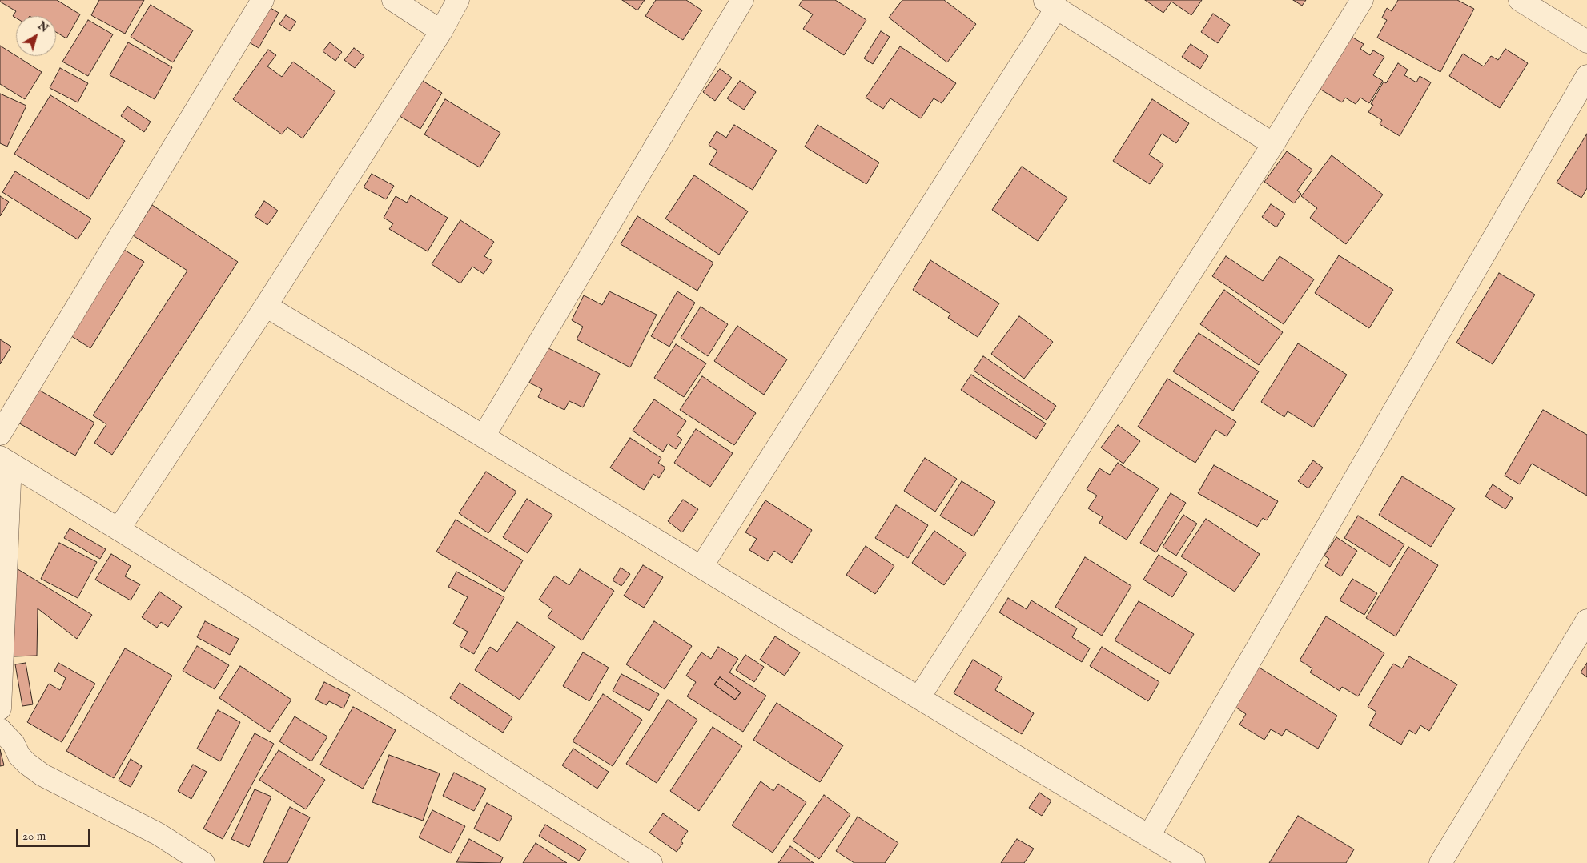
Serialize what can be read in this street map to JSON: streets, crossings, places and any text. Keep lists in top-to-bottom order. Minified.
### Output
{"scale_bar":"20 m","north":"top right"}
